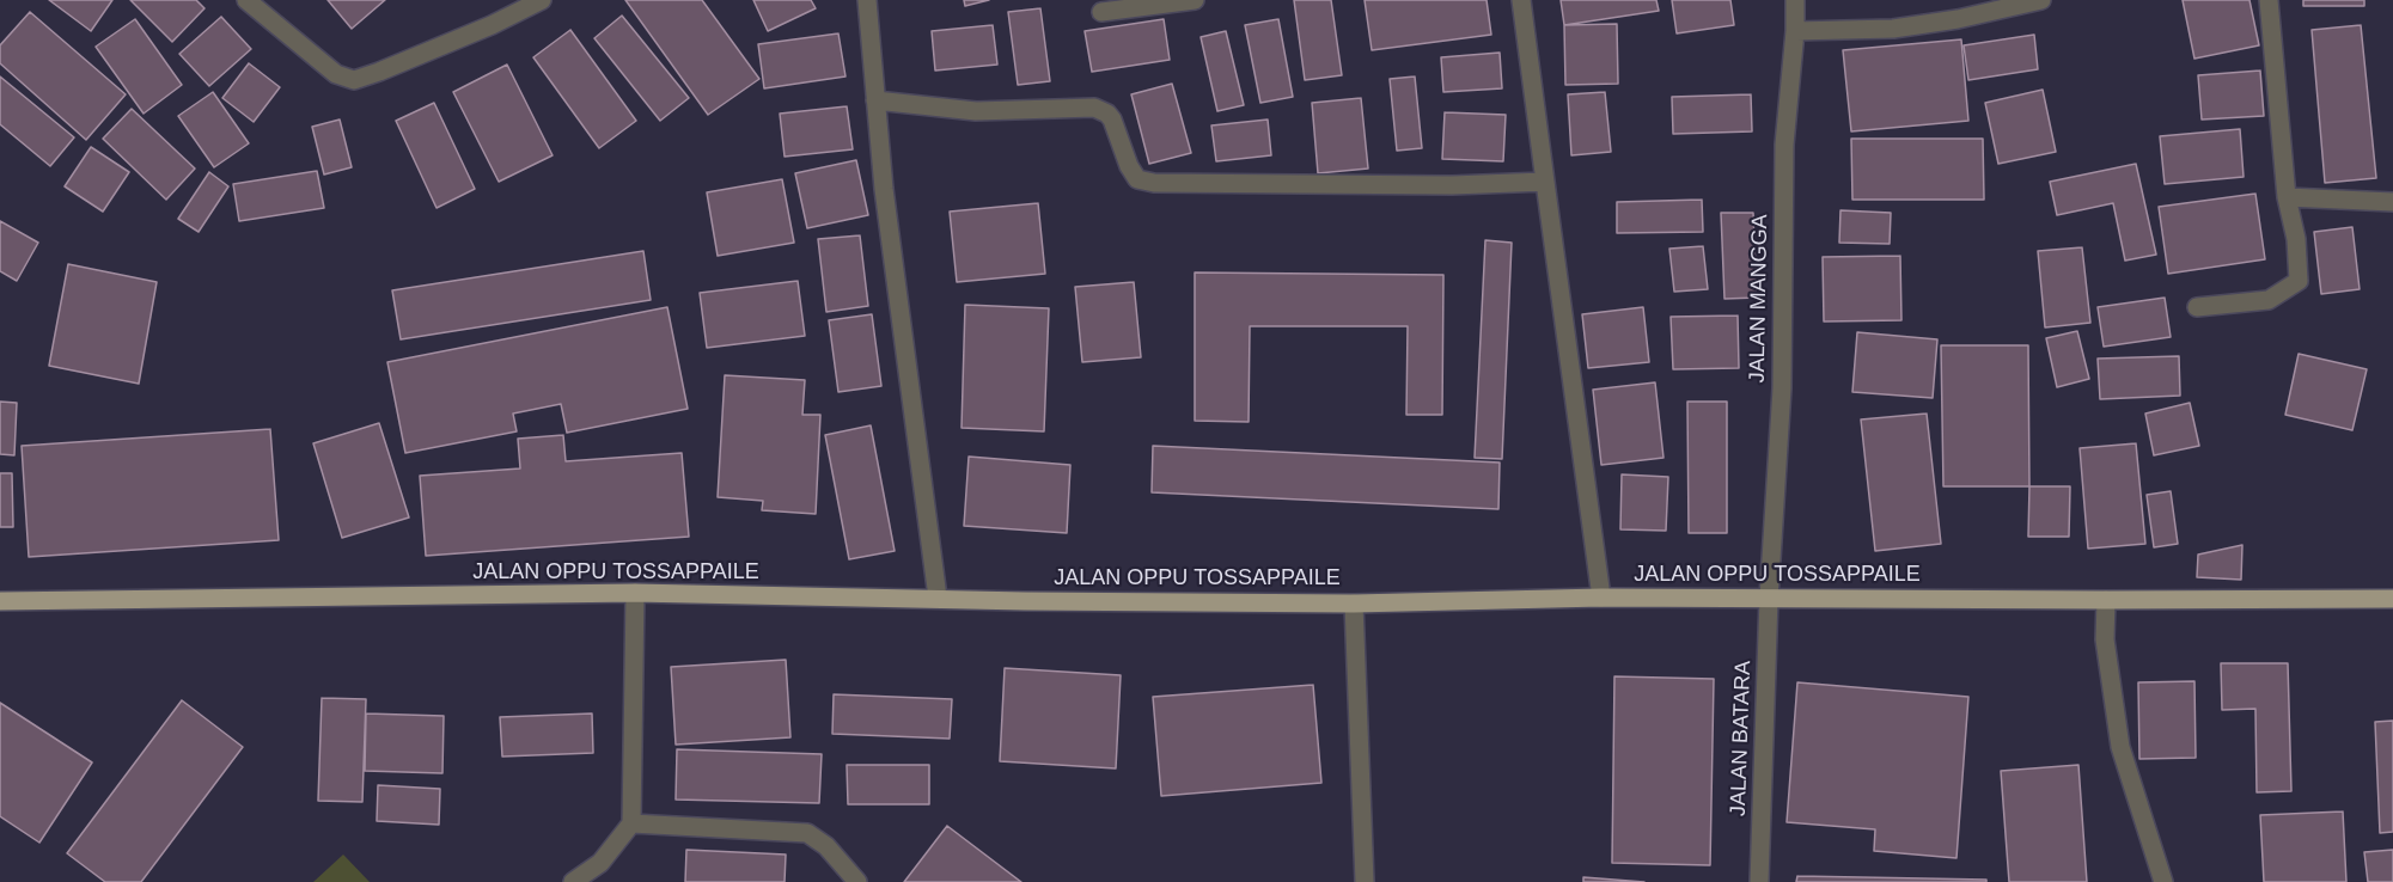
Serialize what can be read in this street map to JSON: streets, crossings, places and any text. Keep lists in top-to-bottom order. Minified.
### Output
{"streets":{"main road":["JALAN OPPU TOSSAPPAILE"],"street":["JALAN MANGGA","JALAN BATARA"]},"crossings":[["JALAN MANGGA","JALAN OPPU TOSSAPPAILE"],["JALAN MANGGA","JALAN BATARA"],["JALAN OPPU TOSSAPPAILE","JALAN BATARA"]]}
